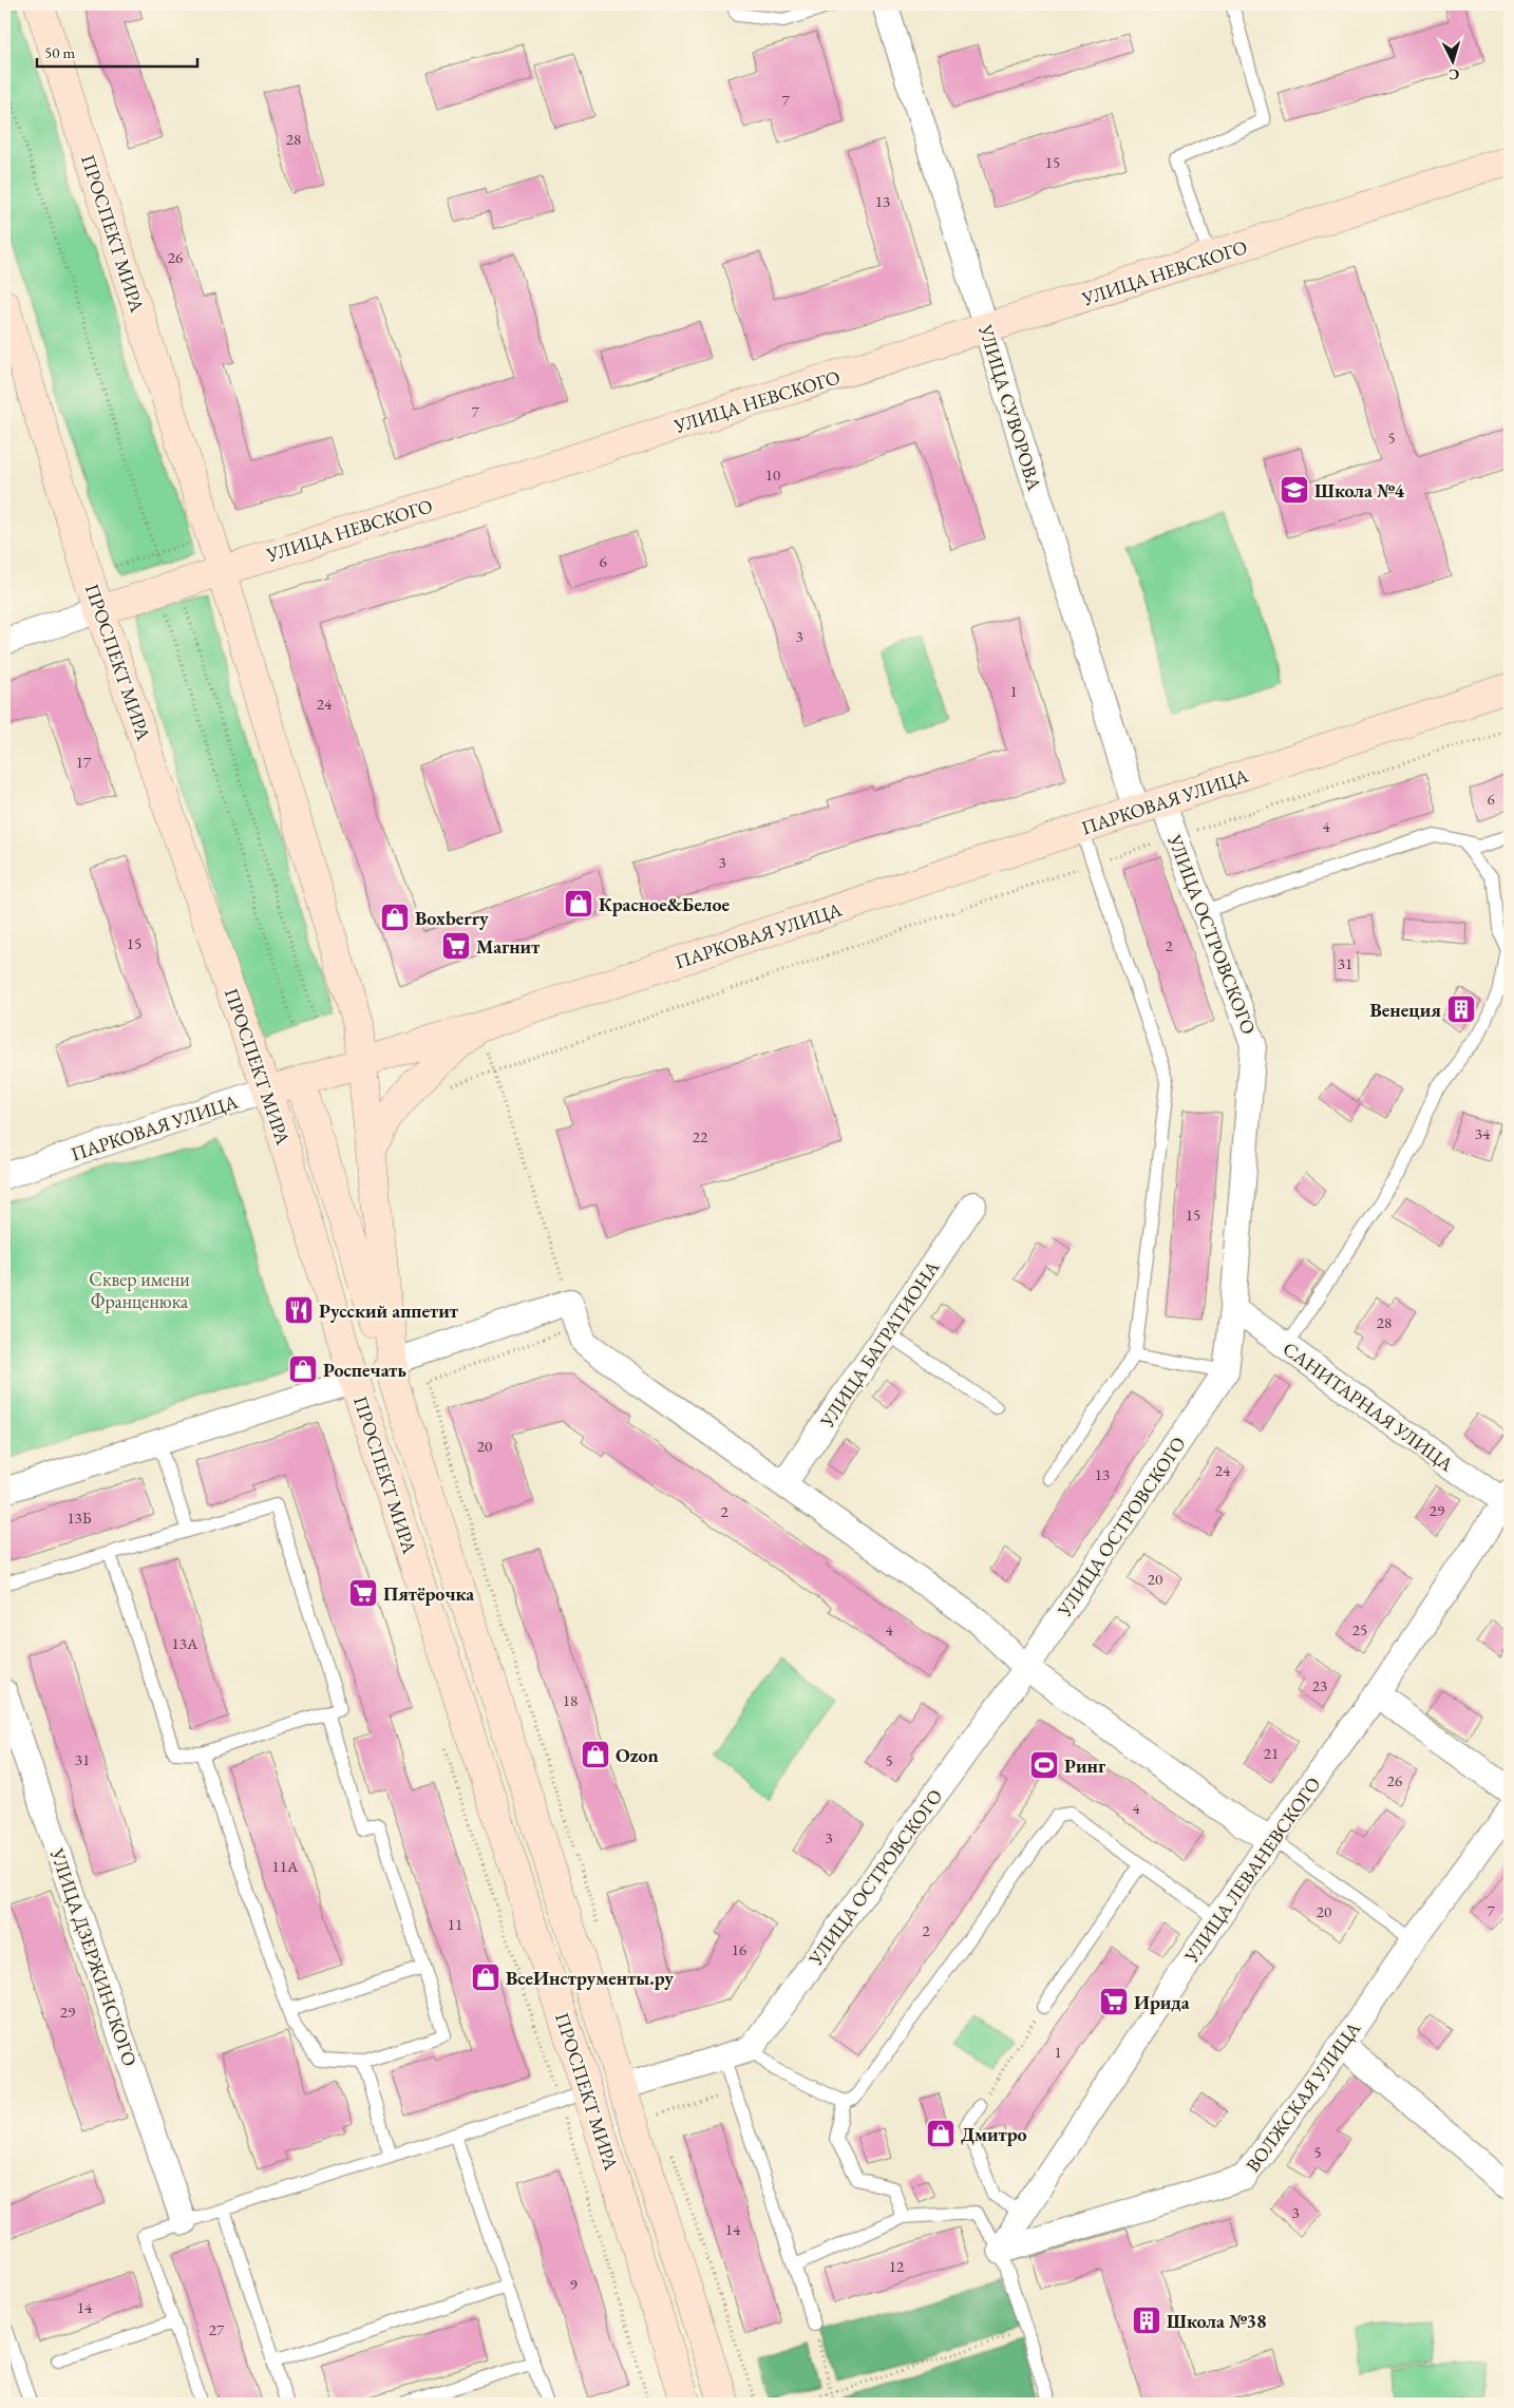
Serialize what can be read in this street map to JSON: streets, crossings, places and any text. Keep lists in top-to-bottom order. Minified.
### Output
{"streets":{"main road":["ПРОСПЕКТ МИРА","УЛИЦА НЕВСКОГО","ПАРКОВАЯ УЛИЦА"],"street":["УЛИЦА СУВОРОВА","УЛИЦА ОСТРОВСКОГО","УЛИЦА БАГРАТИОНА","САНИТАРНАЯ УЛИЦА","УЛИЦА ЛЕВАНЕВСКОГО","УЛИЦА ДЗЕРЖИНСКОГО","ВОЛЖСКАЯ УЛИЦА"]},"crossings":[["ПРОСПЕКТ МИРА","УЛИЦА НЕВСКОГО"],["ПРОСПЕКТ МИРА","ПАРКОВАЯ УЛИЦА"],["УЛИЦА НЕВСКОГО","УЛИЦА СУВОРОВА"],["УЛИЦА СУВОРОВА","ПАРКОВАЯ УЛИЦА"],["УЛИЦА СУВОРОВА","УЛИЦА ОСТРОВСКОГО"],["ПАРКОВАЯ УЛИЦА","УЛИЦА ОСТРОВСКОГО"],["УЛИЦА ОСТРОВСКОГО","САНИТАРНАЯ УЛИЦА"],["САНИТАРНАЯ УЛИЦА","УЛИЦА ЛЕВАНЕВСКОГО"],["УЛИЦА ЛЕВАНЕВСКОГО","ВОЛЖСКАЯ УЛИЦА"]],"parks":["Сквер имени Франценюка"],"places":{"school or university":["Школа №4"],"shop":["Красное&Белое","Boxberry","Роспечать","Ozon","ВсеИнструменты.ру","Дмитро"],"supermarket":["Магнит","Пятёрочка","Ирида"],"building":["Венеция","Школа №38"],"restaurant":["Русский аппетит"],"sports":["Ринг"]},"house_numbers":["7","28","15","13","26","7","5","10","6","3","1","24","17","6","4","3","15","2","31","34","22","15","28","20","24","13","29","2","13Б","20","4","25","13А","23","18","21","31","5","26","4","3","11А","7","20","11","2","16","29","1","5","3","14","12","9","14","27"],"scale_bar":"50 m","north":"bottom"}
